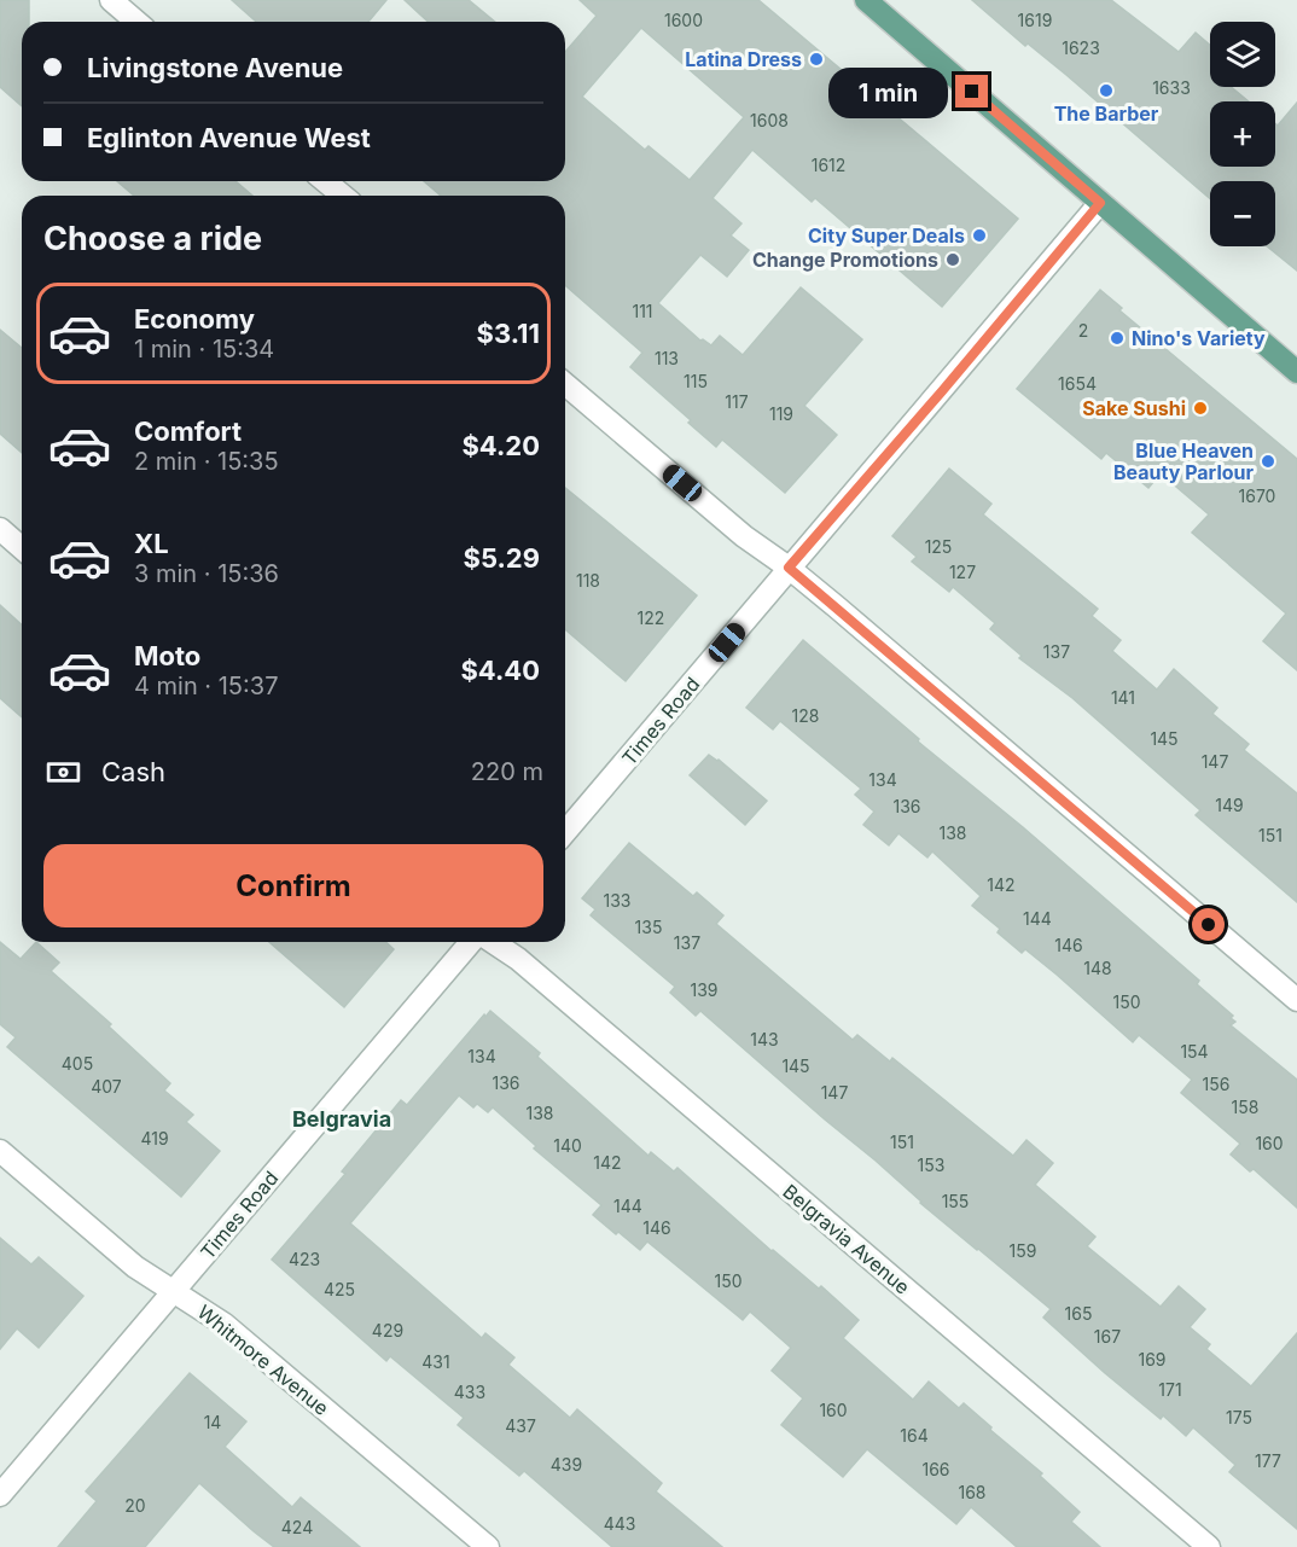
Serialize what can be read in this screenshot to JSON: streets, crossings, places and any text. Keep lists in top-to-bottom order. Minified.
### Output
{"streets":{"street":["Times Road","Belgravia Avenue","Whitmore Avenue"]},"crossings":[["Times Road","Whitmore Avenue"]],"districts":["Belgravia"],"places":["Latina Dress","The Barber","City Super Deals","Change Promotions","Nino's Variety","Sake Sushi","Blue Heaven Beauty Parlour"],"house_numbers":["1600","1619","1623","1633","1608","1612","111","2","113","115","1654","117","119","1670","125","127","118","122","137","141","128","145","147","134","149","136","138","151","142","133","144","135","137","146","148","139","150","143","154","134","405","145","136","156","407","147","158","138","419","151","160","140","142","153","155","144","146","159","423","150","425","165","429","167","169","431","171","433","160","175","14","437","164","177","439","166","168","20","443","424"],"page":{"map_buttons":["+","−"],"banner":["Livingstone Avenue","Eglinton Avenue West"],"bubble":"1 min","heading":"Choose a ride","list":[{"name":"Economy","note":"1 min · 15:34","value":"$3.11"},{"name":"Comfort","note":"2 min · 15:35","value":"$4.20"},{"name":"XL","note":"3 min · 15:36","value":"$5.29"},{"name":"Moto","note":"4 min · 15:37","value":"$4.40"}],"pay":["Cash","220 m"],"buttons":"Confirm"}}
